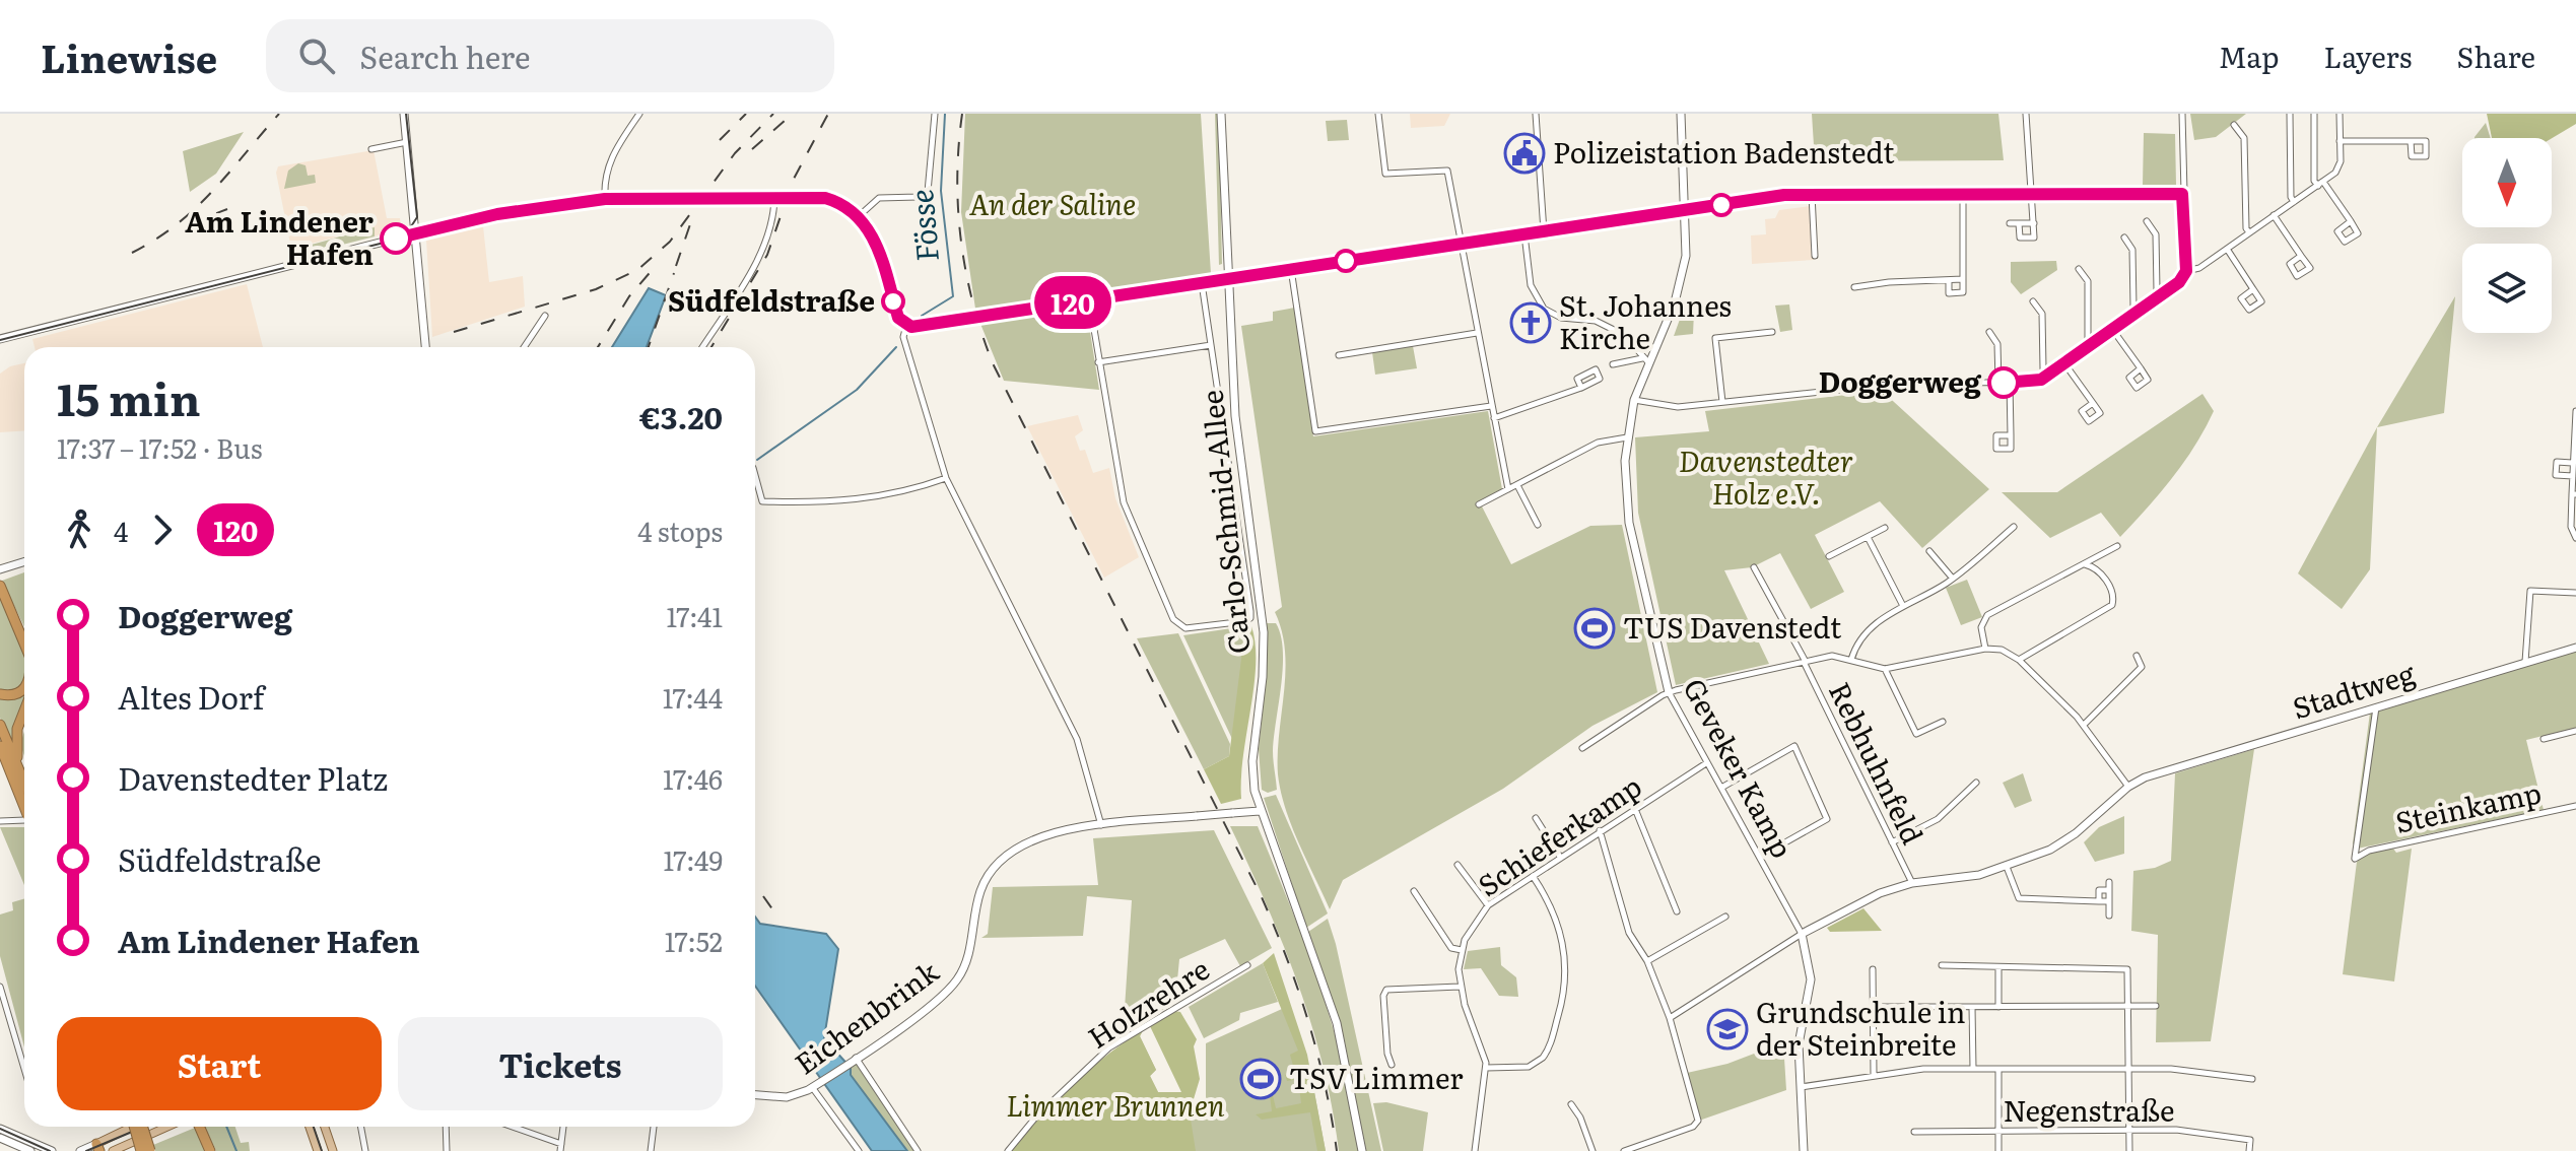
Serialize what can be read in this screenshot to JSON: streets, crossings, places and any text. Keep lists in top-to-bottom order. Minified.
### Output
{"streets":{"street":["Carlo-Schmid-Allee","Stadtweg","Rebhuhnfeld","Geveker Kamp","Steinkamp","Schieferkamp","Holzrehre","Eichenbrink","Negenstraße"]},"crossings":[["Carlo-Schmid-Allee","Eichenbrink"],["Stadtweg","Rebhuhnfeld"],["Stadtweg","Geveker Kamp"],["Geveker Kamp","Schieferkamp"]],"water":["Fösse"],"parks":["An der Saline","Davenstedter Holz e.V.","Limmer Brunnen"],"places":{"public building":["Polizeistation Badenstedt"],"other":["Am Lindener Hafen","Südfeldstraße","Doggerweg"],"church":["St. Johannes Kirche"],"sports":["TUS Davenstedt","TSV Limmer"],"school or university":["Grundschule in der Steinbreite"]},"lines":["bus line 120"],"north":"bottom","page":{"header":"Linewise","search":"Search here","nav":["Map","Layers","Share"],"on_map":"120","heading":["15 min","17:37 – 17:52 · Bus","€3.20"],"legs":["4","120","4 stops"],"list":[{"name":"Doggerweg","value":"17:41"},{"name":"Altes Dorf","value":"17:44"},{"name":"Davenstedter Platz","value":"17:46"},{"name":"Südfeldstraße","value":"17:49"},{"name":"Am Lindener Hafen","value":"17:52"}],"buttons":["Start","Tickets"]}}
